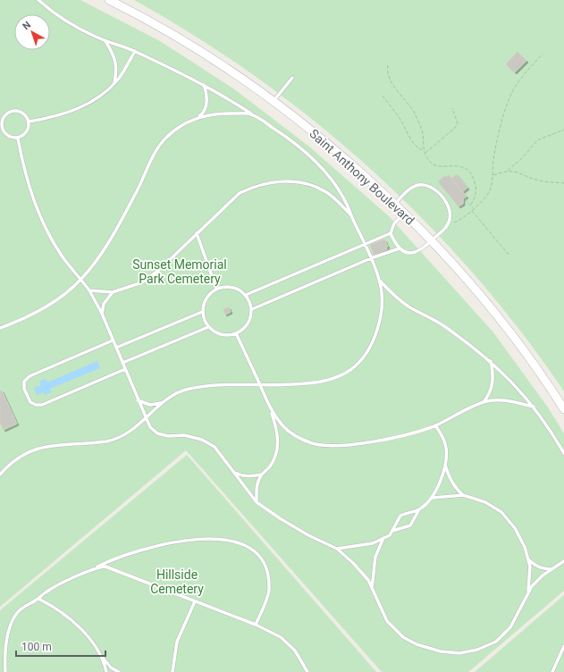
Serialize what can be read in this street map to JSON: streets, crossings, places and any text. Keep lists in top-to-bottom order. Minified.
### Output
{"streets":{"street":["Saint Anthony Boulevard"]},"parks":["Sunset Memorial Park Cemetery","Hillside Cemetery"],"scale_bar":"100 m","north":"top left"}
